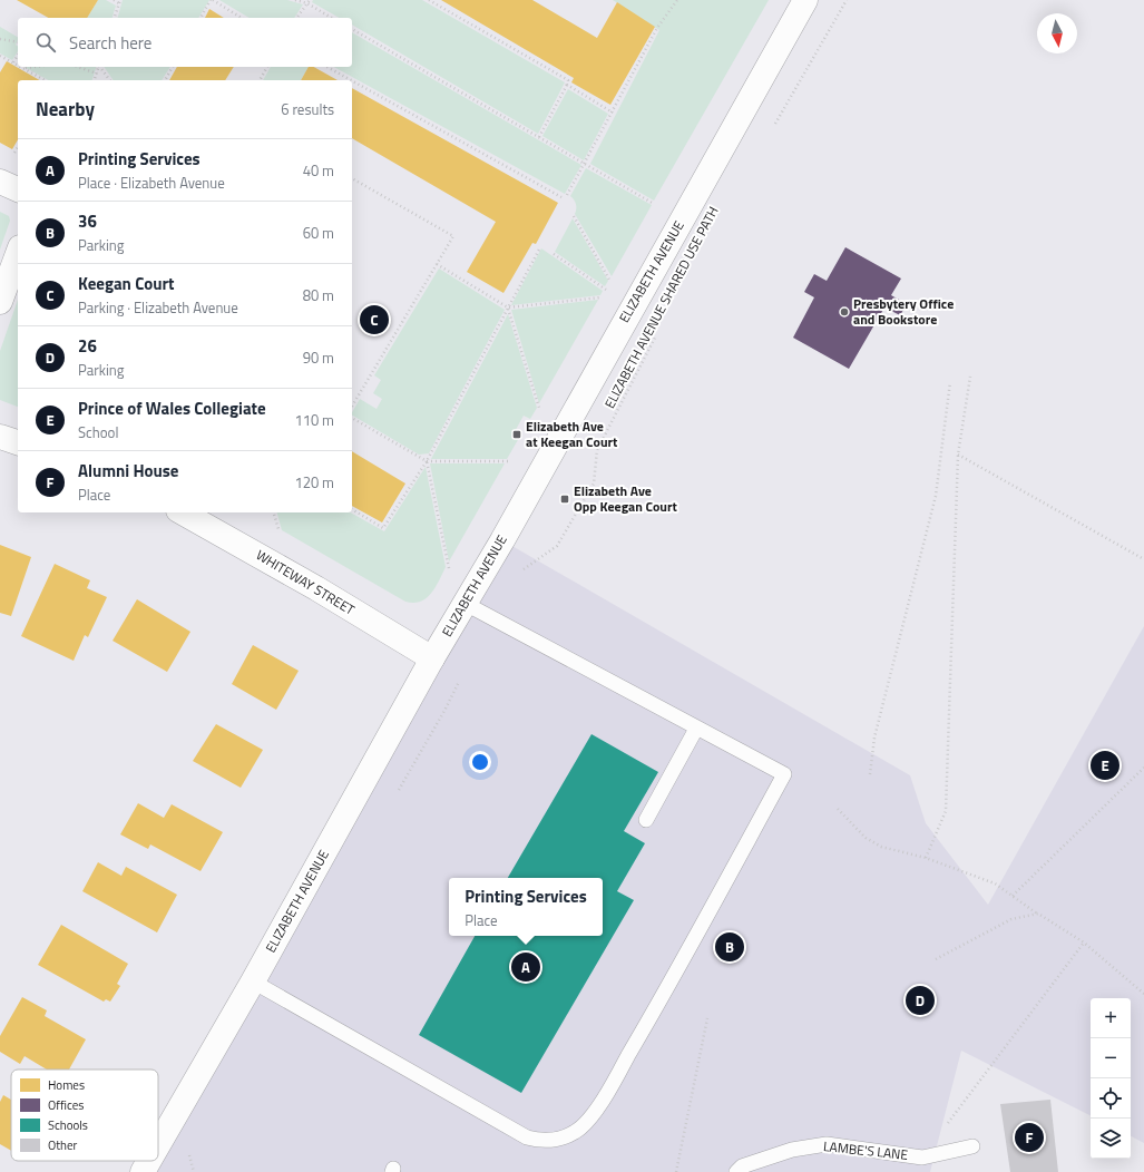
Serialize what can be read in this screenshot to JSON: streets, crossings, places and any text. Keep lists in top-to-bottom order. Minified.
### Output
{"streets":{"main road":["ELIZABETH AVENUE","WHITEWAY STREET"],"lane":["LAMBE'S LANE"],"path":["ELIZABETH AVENUE SHARED USE PATH"]},"crossings":[["ELIZABETH AVENUE","WHITEWAY STREET"]],"places":{"other":["Presbytery Office and Bookstore"],"transit":["Elizabeth Ave at Keegan Court","Elizabeth Ave Opp Keegan Court"]},"legend":["Homes","Offices","Schools","Other"],"north":"bottom","page":{"search":"Search here","heading":["Nearby","6 results"],"list":[{"mark":"A","name":"Printing Services","note":"Place · Elizabeth Avenue","value":"40 m"},{"mark":"B","name":"36","note":"Parking","value":"60 m"},{"mark":"C","name":"Keegan Court","note":"Parking · Elizabeth Avenue","value":"80 m"},{"mark":"D","name":"26","note":"Parking","value":"90 m"},{"mark":"E","name":"Prince of Wales Collegiate","note":"School","value":"110 m"},{"mark":"F","name":"Alumni House","note":"Place","value":"120 m"}],"pins":["C","E","B","A","D","F"],"popup":["Printing Services","Place"],"map_buttons":["+","−"]}}
